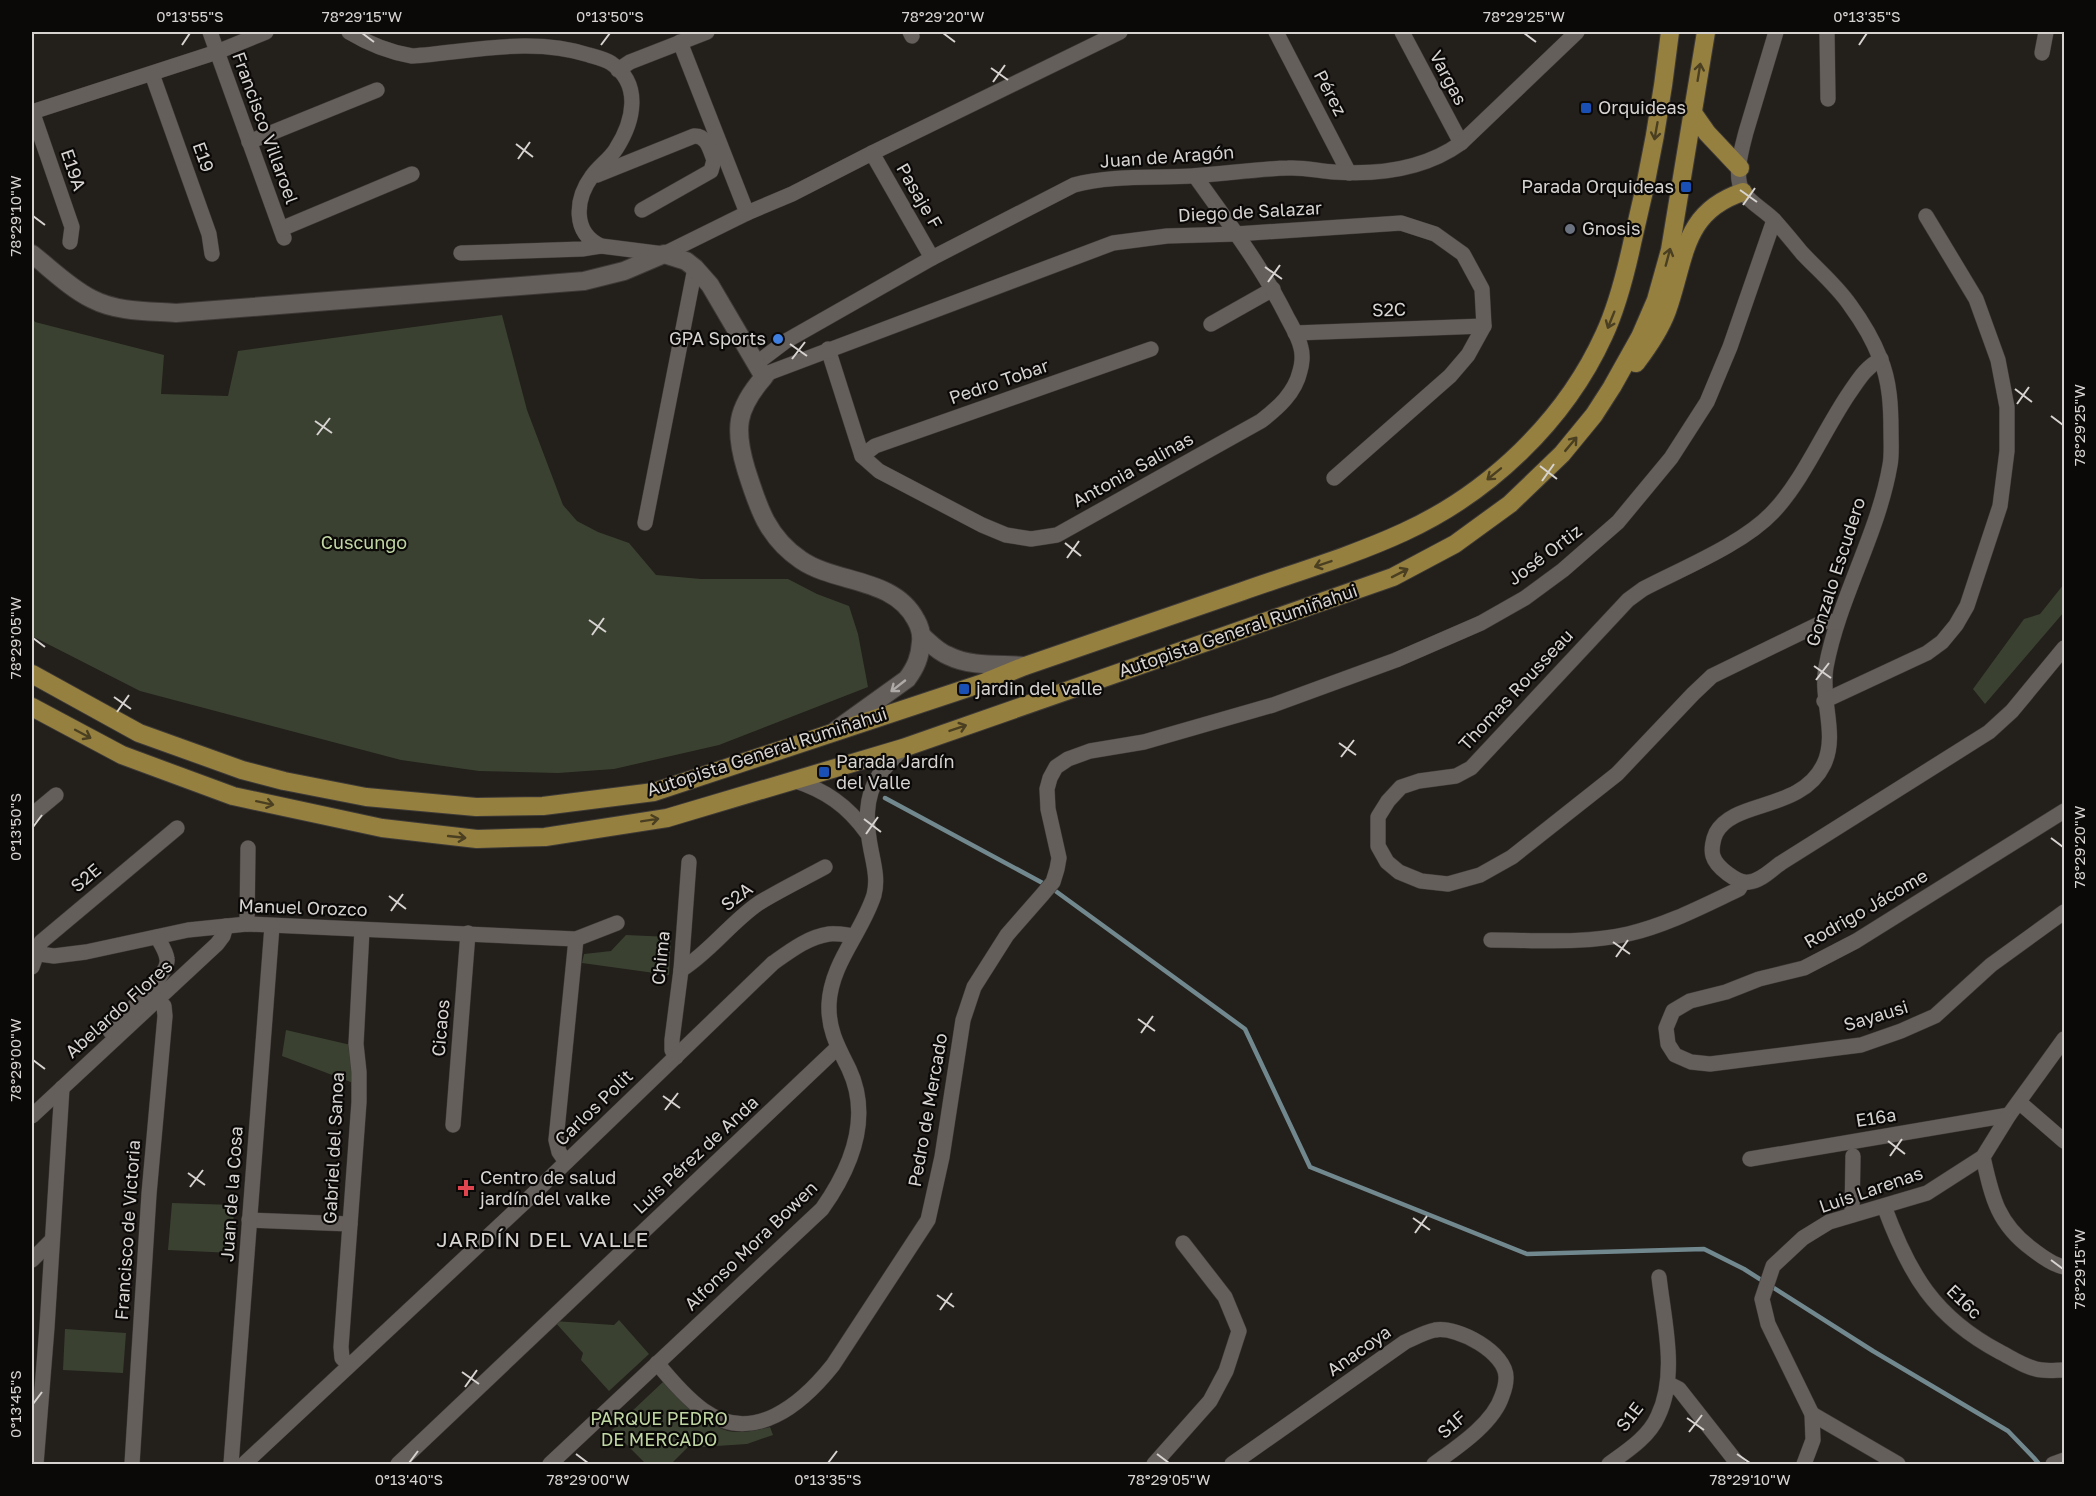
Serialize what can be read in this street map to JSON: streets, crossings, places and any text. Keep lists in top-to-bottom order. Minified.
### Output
{"streets":{"highway":["Autopista General Rumiñahui"],"street":["Vargas","Pérez","Francisco Villaroel","E19","Juan de Aragón","E19A","Pasaje F","Diego de Salazar","S2C","Pedro Tobar","Antonia Salinas","José Ortiz","Gonzalo Escudero","Thomas Rousseau","S2E","S2A","Manuel Orozco","Rodrigo Jácome","Chima","Abelardo Flores","Sayausi","Cicaos","Carlos Polit","Pedro de Mercado","E16a","Gabriel del Sanoa","Luis Pérez de Anda","Luis Larenas","Juan de la Cosa","Francisco de Victoria","Alfonso Mora Bowen","E16c","Anacoya","S1E","S1F"]},"crossings":[["Vargas","Juan de Aragón"],["Pérez","Juan de Aragón"],["Juan de Aragón","Pasaje F"],["Juan de Aragón","Diego de Salazar"],["Juan de Aragón","Antonia Salinas"],["Diego de Salazar","S2C"],["Diego de Salazar","Antonia Salinas"],["S2C","Antonia Salinas"],["Pedro Tobar","Antonia Salinas"],["José Ortiz","Gonzalo Escudero"],["José Ortiz","Pedro de Mercado"],["Gonzalo Escudero","Thomas Rousseau"],["S2E","Manuel Orozco"],["S2A","Chima"],["Manuel Orozco","Abelardo Flores"],["Manuel Orozco","Cicaos"],["Manuel Orozco","Gabriel del Sanoa"],["Manuel Orozco","Juan de la Cosa"],["Rodrigo Jácome","Sayausi"],["Chima","Carlos Polit"],["Abelardo Flores","Francisco de Victoria"],["Carlos Polit","Gabriel del Sanoa"],["Carlos Polit","Alfonso Mora Bowen"],["Pedro de Mercado","Alfonso Mora Bowen"],["E16a","Luis Larenas"],["Luis Pérez de Anda","Alfonso Mora Bowen"],["Luis Larenas","E16c"],["Anacoya","S1F"]],"districts":["JARDÍN DEL VALLE"],"parks":["Cuscungo","PARQUE PEDRO DE MERCADO"],"places":{"transit":["Orquideas","Parada Orquideas","jardin del valle","Parada Jardín del Valle"],"other":["Gnosis","GPA Sports"],"health":["Centro de salud jardín del valke"]},"coordinates":["0°13'55\"S","78°29'15\"W","0°13'50\"S","78°29'20\"W","78°29'25\"W","0°13'35\"S","78°29'10\"W","78°29'05\"W","78°29'00\"W","0°13'45\"S","0°13'40\"S"]}
